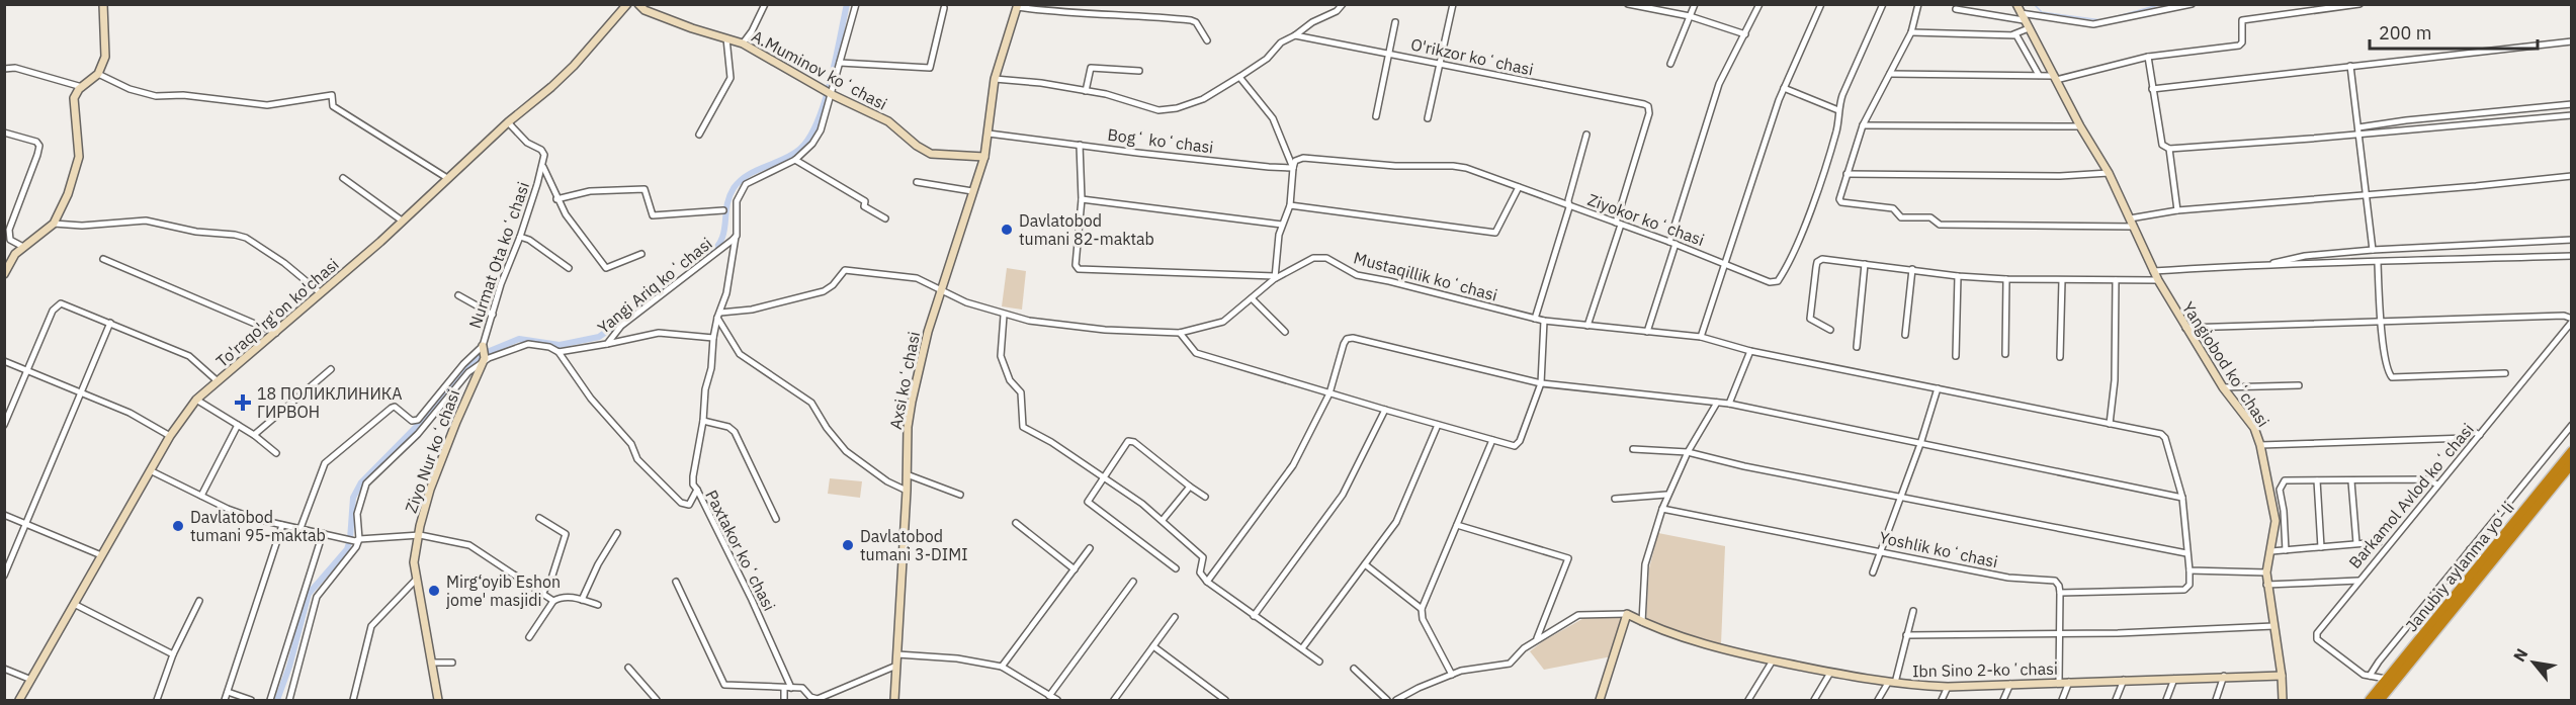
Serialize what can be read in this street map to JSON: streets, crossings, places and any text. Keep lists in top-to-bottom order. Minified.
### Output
{"streets":{"highway":["Janubiy aylanma yoʻli"],"street":["O'rikzor koʻchasi","A.Muminov koʻchasi","Bogʻ koʻchasi","Ziyokor koʻchasi","Nurmat Ota koʻchasi","Mustaqillik koʻchasi","Yangi Ariq koʻchasi","To'raqo'rg'on ko'chasi","Yangiobod koʻchasi","Axsi koʻchasi","Ziyo Nur koʻchasi","Barkamol Avlod koʻchasi","Yoshlik koʻchasi","Paxtakor koʻchasi","Ibn Sino 2-koʼchasi"]},"crossings":[["O'rikzor koʻchasi","Ziyokor koʻchasi"],["A.Muminov koʻchasi","Yangi Ariq koʻchasi"],["A.Muminov koʻchasi","Axsi koʻchasi"],["Bogʻ koʻchasi","Ziyokor koʻchasi"],["Bogʻ koʻchasi","Axsi koʻchasi"],["Nurmat Ota koʻchasi","To'raqo'rg'on ko'chasi"],["Mustaqillik koʻchasi","Axsi koʻchasi"],["Yangi Ariq koʻchasi","Ziyo Nur koʻchasi"],["Yangi Ariq koʻchasi","Paxtakor koʻchasi"],["Yangiobod koʻchasi","Ibn Sino 2-koʼchasi"],["Barkamol Avlod koʻchasi","Janubiy aylanma yoʻli"]],"places":{"other":["Davlatobod tumani 82-maktab","Davlatobod tumani 95-maktab","Davlatobod tumani 3-DIMI","Mirg‘oyib Eshon jome' masjidi"],"health":["18 ПОЛИКЛИНИКА ГИРВОН"]},"scale_bar":"200 m","north":"top left"}
